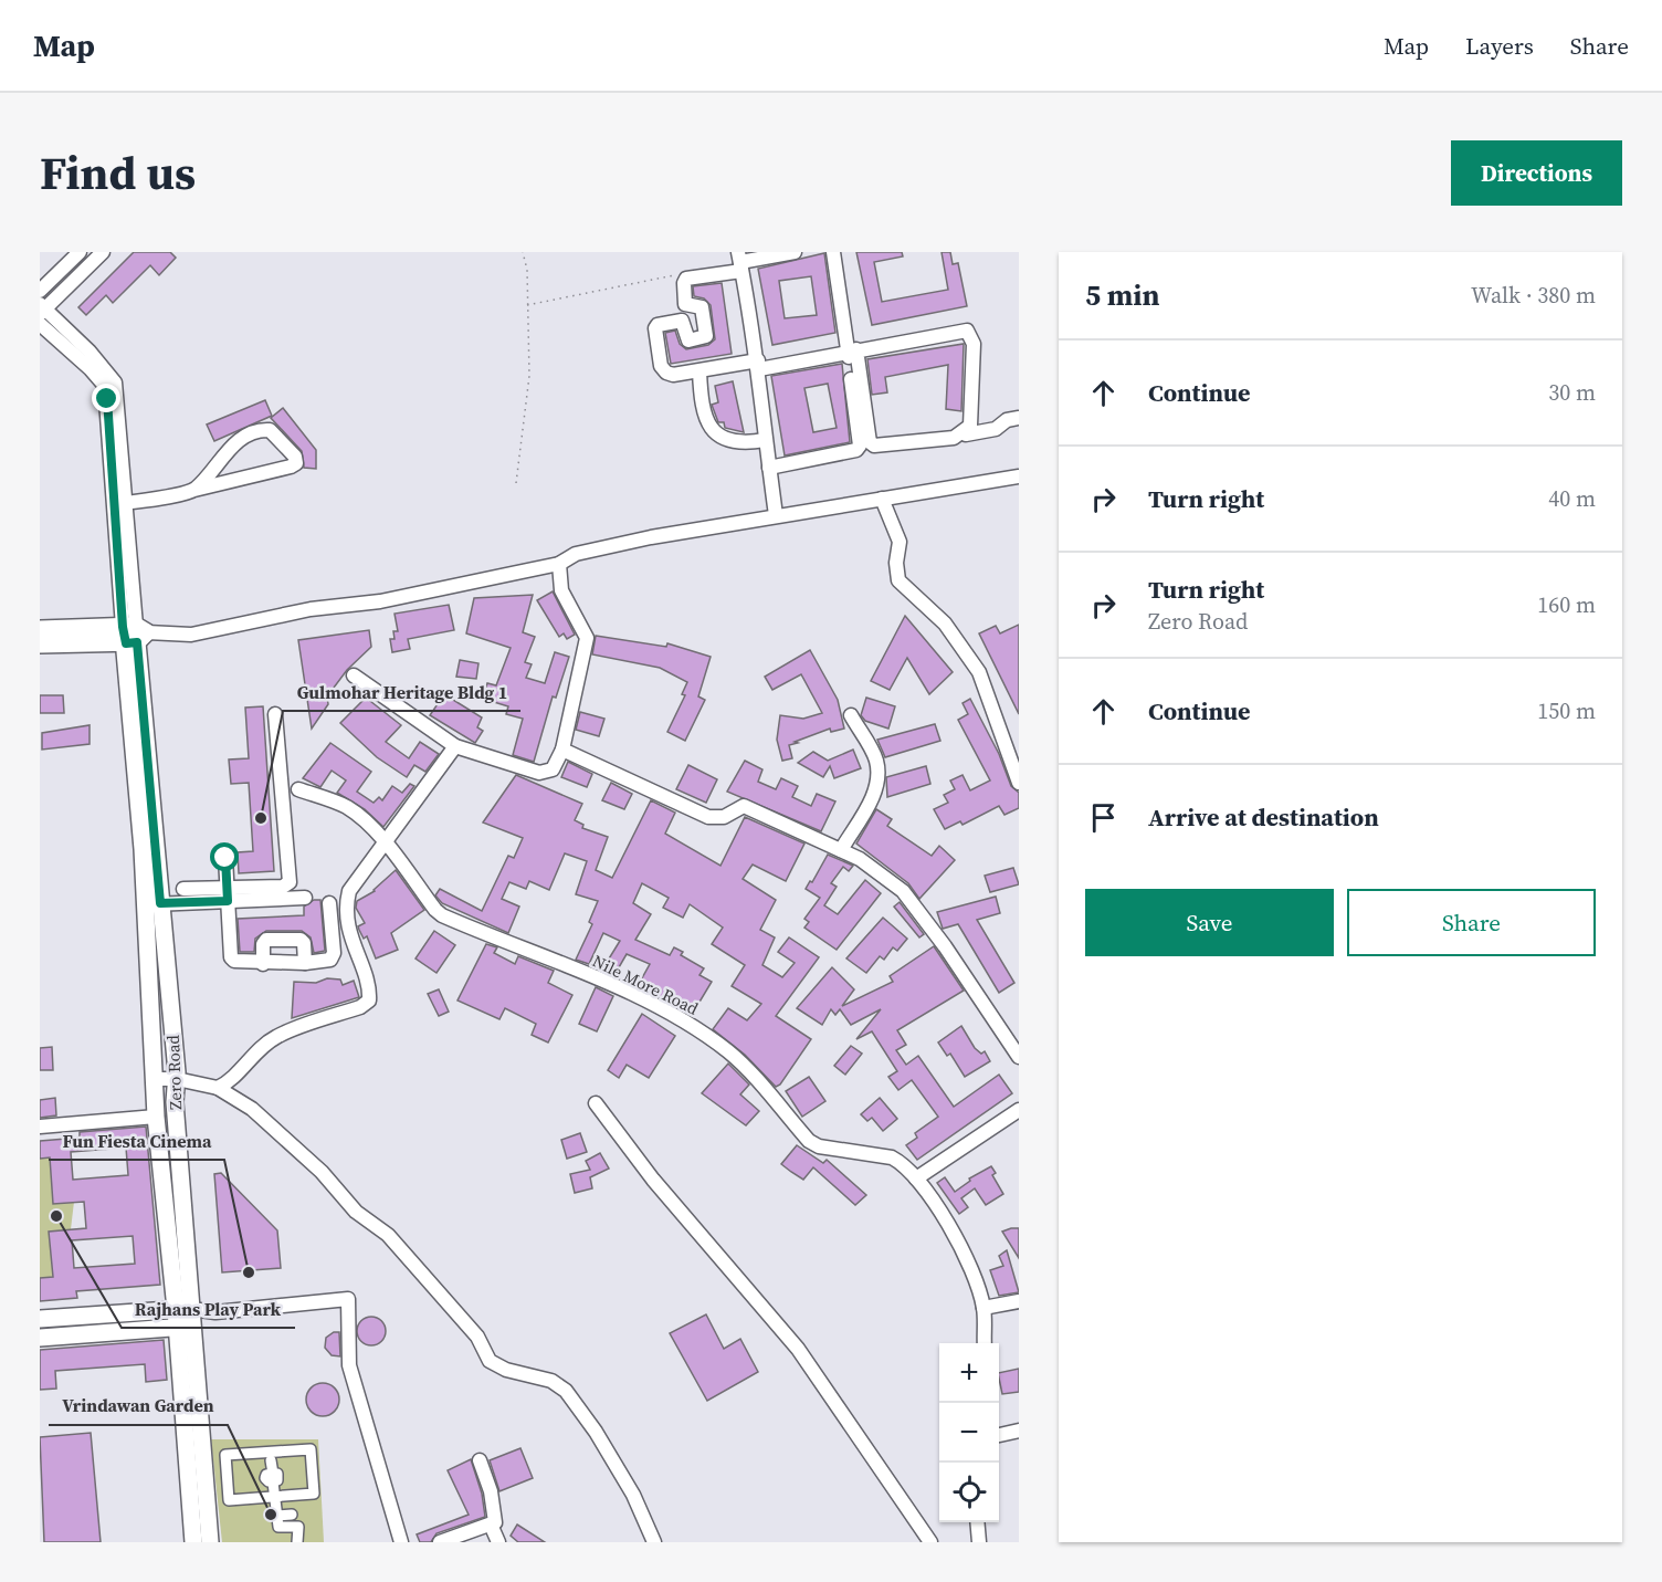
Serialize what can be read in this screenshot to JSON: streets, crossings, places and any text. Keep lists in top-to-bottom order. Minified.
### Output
{"streets":{"street":["Nile More Road","Zero Road"]},"places":["Gulmohar Heritage Bldg 1","Rajhans Play Park","Fun Fiesta Cinema","Vrindawan Garden"],"page":{"header":"Map","nav":["Map","Layers","Share"],"title":"Find us","buttons":["Directions",["Save","Share"]],"heading":["5 min","Walk · 380 m"],"list":[["Continue","30 m"],["Turn right","40 m"],["Turn right","Zero Road","160 m"],["Continue","150 m"],"Arrive at destination"],"map_buttons":["+","−"]}}
